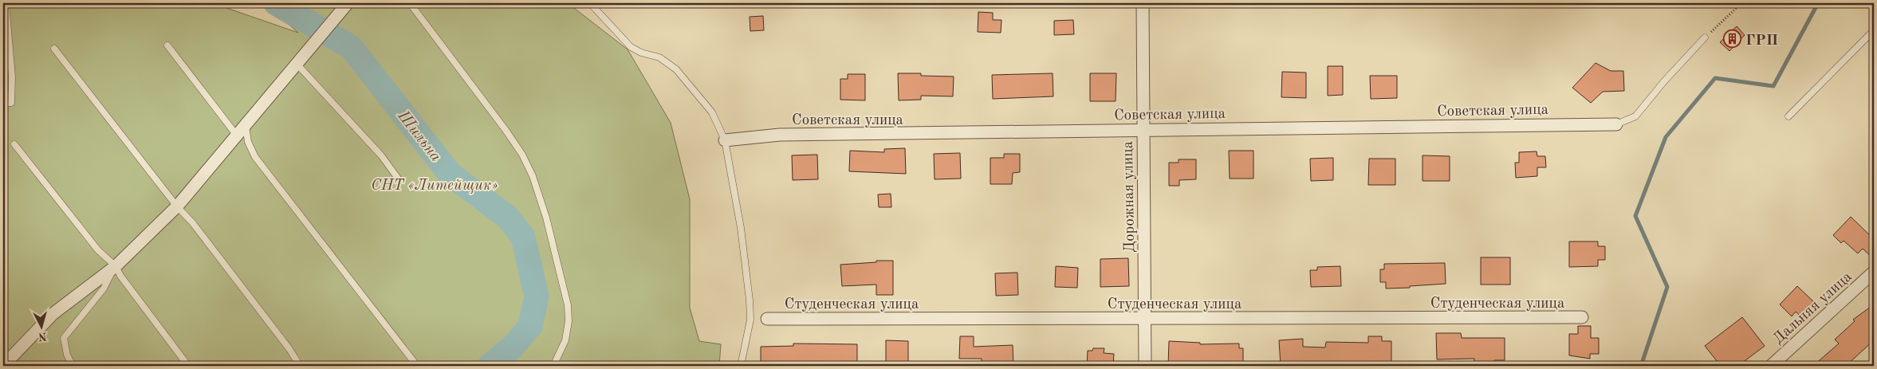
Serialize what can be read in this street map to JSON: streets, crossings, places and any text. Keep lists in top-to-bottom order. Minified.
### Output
{"streets":{"street":["Советская улица","Дорожная улица","Студенческая улица","Дальняя улица"]},"crossings":[["Советская улица","Дорожная улица"],["Дорожная улица","Студенческая улица"]],"water":["Шильна"],"parks":["СНТ «Литейщик»"],"places":{"building":["ГРП"]},"north":"bottom"}
